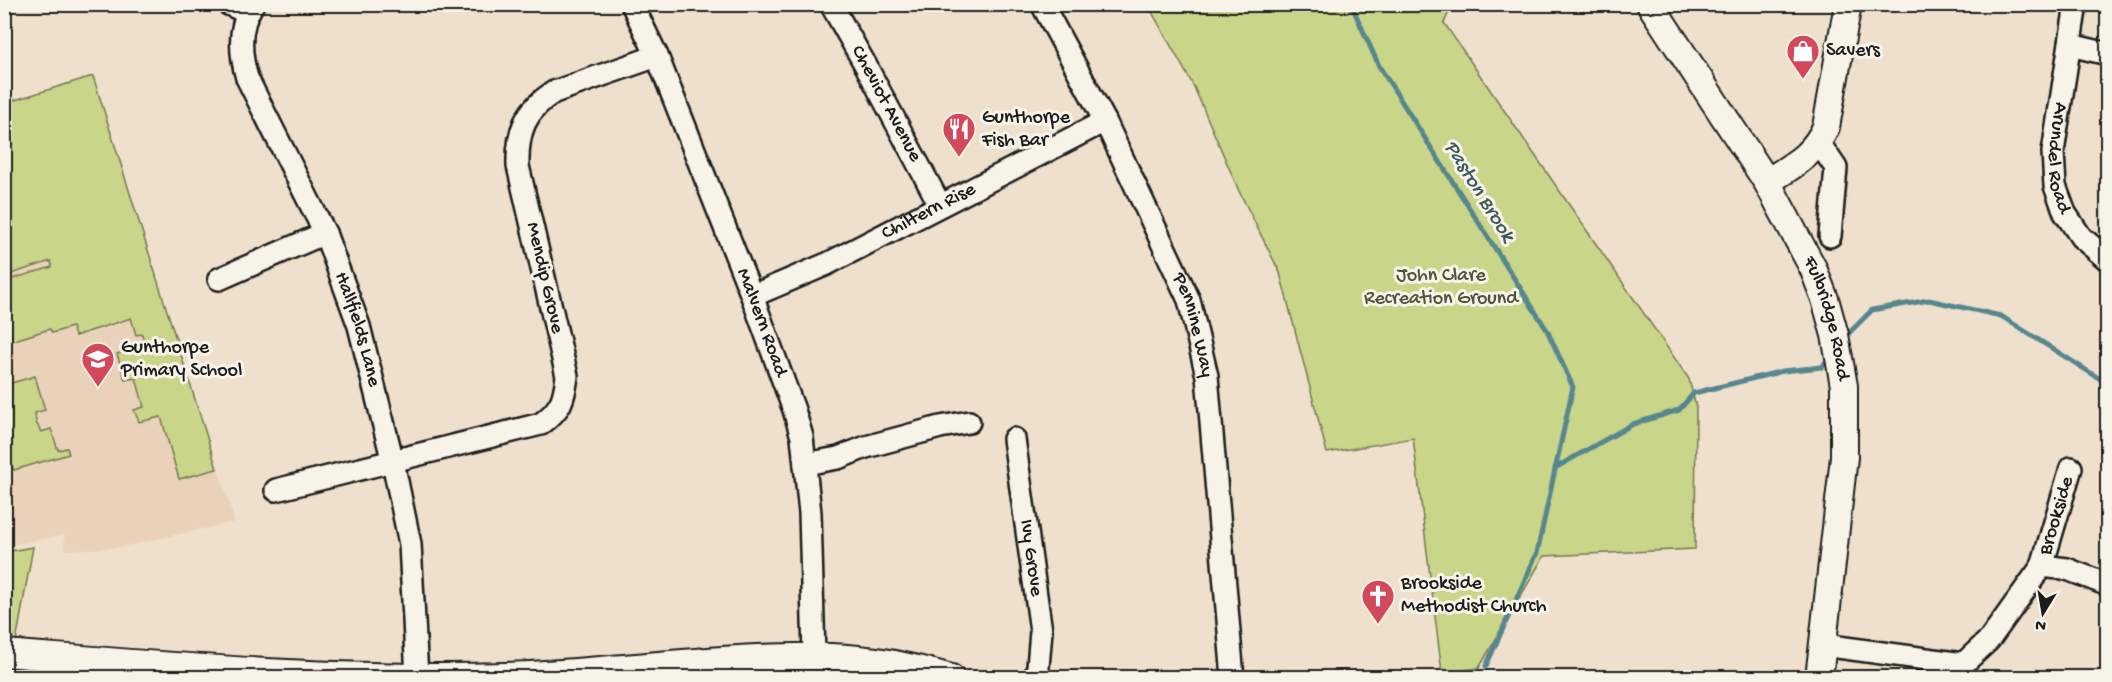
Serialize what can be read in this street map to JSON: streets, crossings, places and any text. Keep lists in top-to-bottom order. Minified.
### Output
{"streets":{"street":["Cheviot Avenue","Arundel Road","Chiltern Rise","Mendip Grove","Fulbridge Road","Malvern Road","Pennine Way","Hallfields Lane","Brookside","Ivy Grove"]},"crossings":[["Cheviot Avenue","Chiltern Rise"],["Chiltern Rise","Malvern Road"],["Chiltern Rise","Pennine Way"],["Mendip Grove","Malvern Road"],["Mendip Grove","Hallfields Lane"],["Fulbridge Road","Brookside"]],"water":["Paston Brook"],"parks":["John Clare Recreation Ground"],"places":{"shop":["Savers"],"restaurant":["Gunthorpe Fish Bar"],"school or university":["Gunthorpe Primary School"],"church":["Brookside Methodist Church"]},"north":"bottom"}
